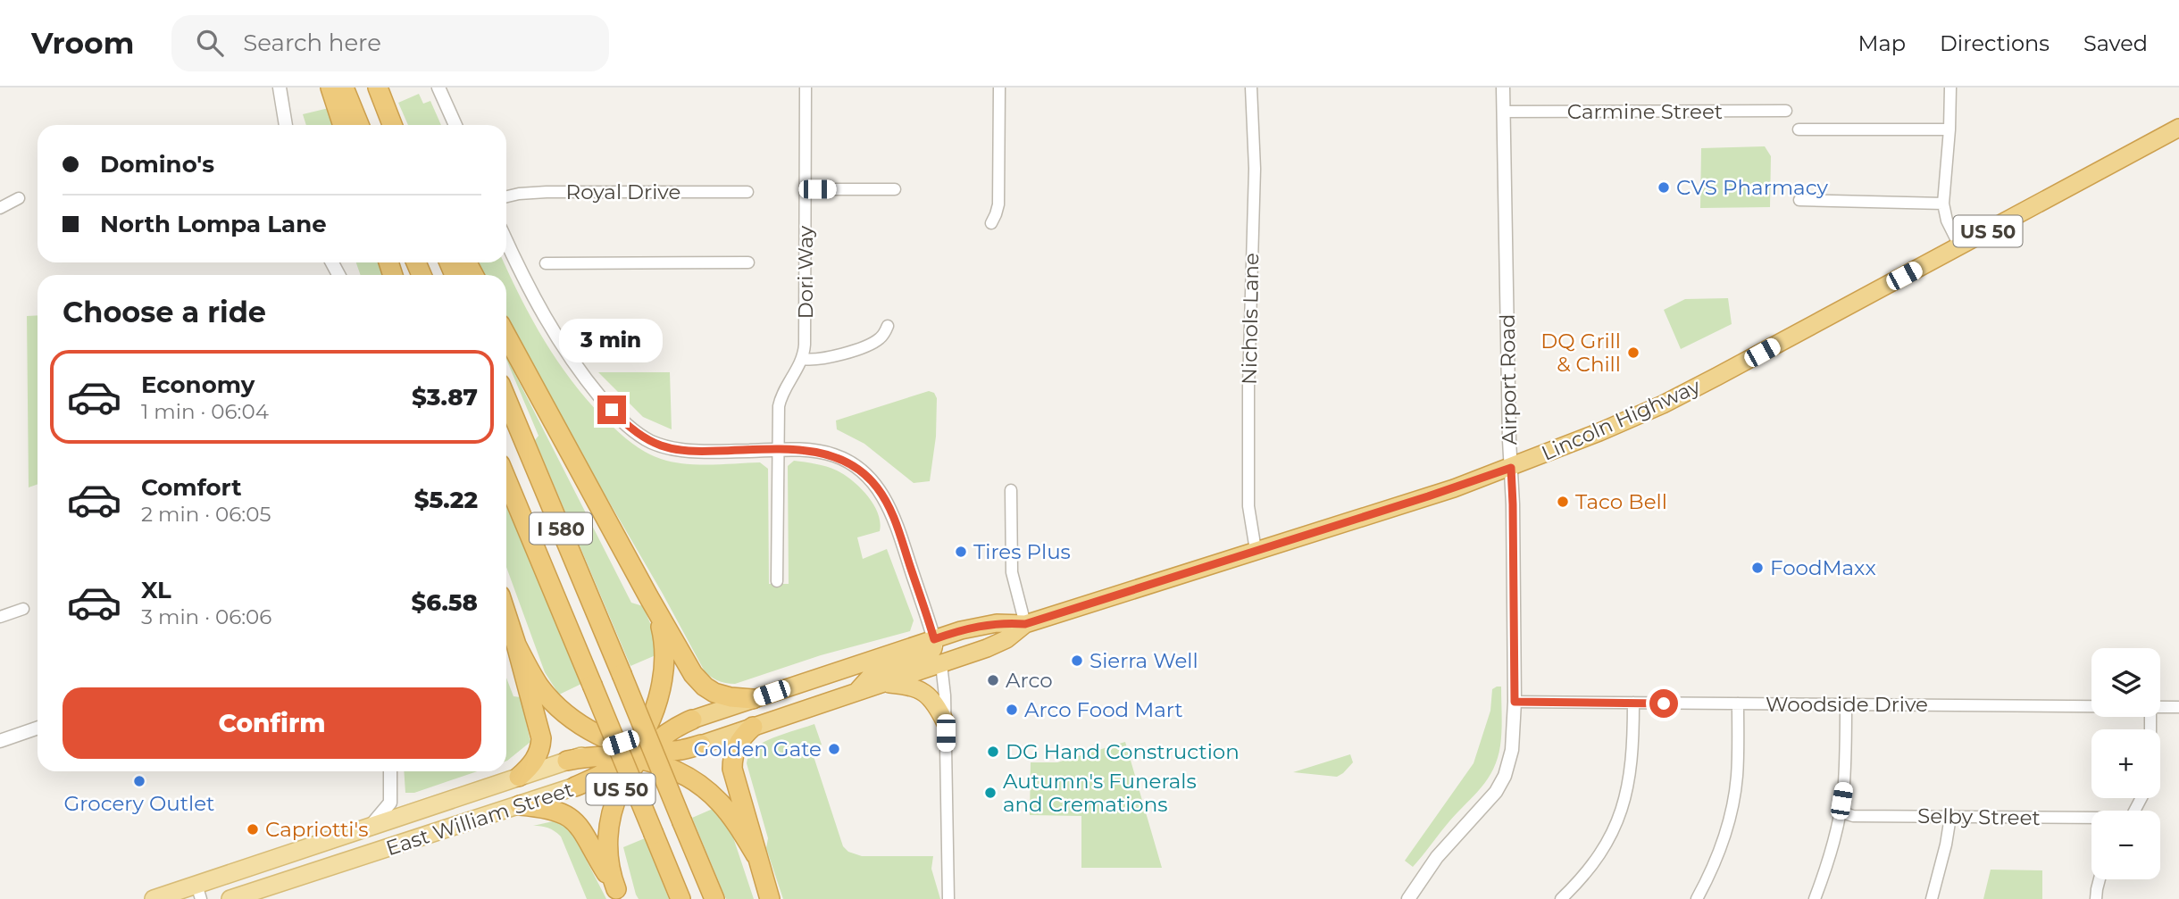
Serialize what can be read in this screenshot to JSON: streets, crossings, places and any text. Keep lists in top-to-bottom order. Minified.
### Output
{"streets":{"highway":["US 50","Lincoln Highway","I 580"],"main road":["East William Street"],"street":["Carmine Street","Royal Drive","Dori Way","Nichols Lane","Airport Road","Woodside Drive","Selby Street"]},"crossings":[["Carmine Street","Airport Road"],["US 50","Lincoln Highway"],["Nichols Lane","Lincoln Highway"],["Airport Road","Lincoln Highway"],["Airport Road","Woodside Drive"]],"places":["CVS Pharmacy","DQ Grill & Chill","Taco Bell","Tires Plus","FoodMaxx","Sierra Well","Arco","Arco Food Mart","Golden Gate","DG Hand Construction","Grocery Outlet","Autumn's Funerals and Cremations","Capriotti's"],"page":{"header":"Vroom","search":"Search here","nav":["Map","Directions","Saved"],"banner":["Domino's","North Lompa Lane"],"heading":"Choose a ride","bubble":"3 min","list":[{"name":"Economy","note":"1 min · 06:04","value":"$3.87"},{"name":"Comfort","note":"2 min · 06:05","value":"$5.22"},{"name":"XL","note":"3 min · 06:06","value":"$6.58"}],"map_buttons":["+","−"],"buttons":"Confirm"}}
